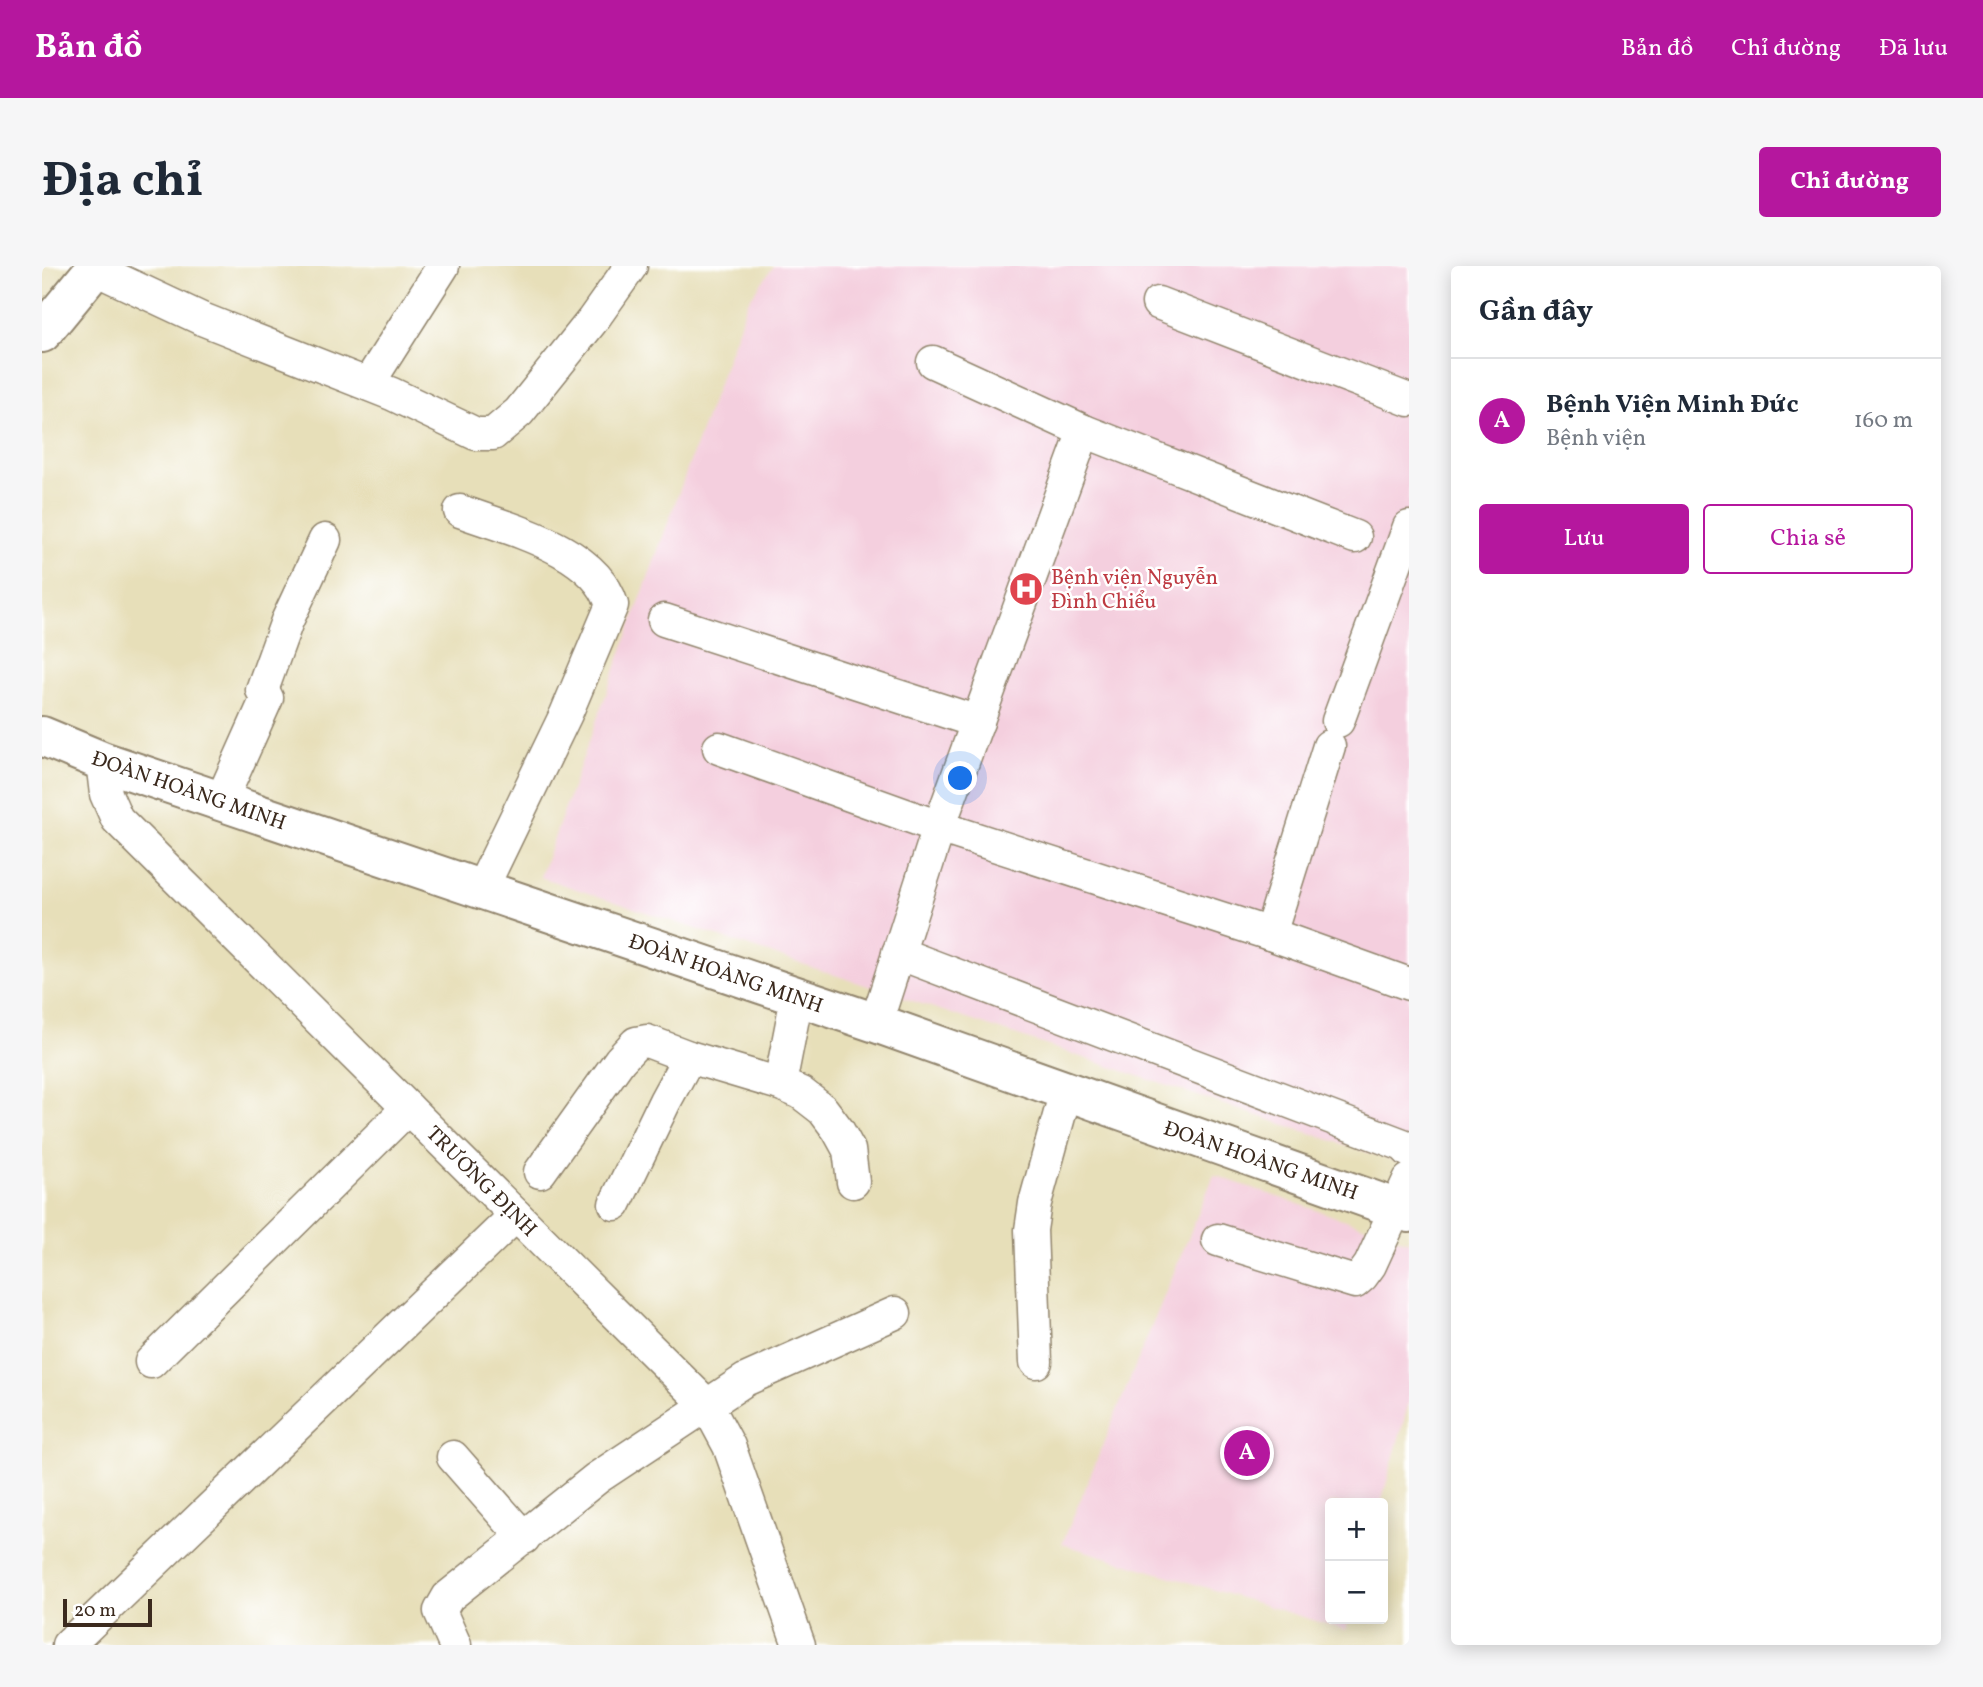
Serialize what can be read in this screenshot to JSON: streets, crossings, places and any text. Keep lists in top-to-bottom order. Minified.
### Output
{"streets":{"main road":["ĐOÀN HOÀNG MINH"],"street":["TRƯƠNG ĐỊNH"]},"crossings":[["ĐOÀN HOÀNG MINH","TRƯƠNG ĐỊNH"]],"places":{"hospital":["Bệnh viện Nguyễn Đình Chiểu"]},"scale_bar":"20 m","page":{"header":"Bản đồ","nav":["Bản đồ","Chỉ đường","Đã lưu"],"buttons":["Chỉ đường",["Lưu","Chia sẻ"]],"title":"Địa chỉ","heading":"Gần đây","list":[{"mark":"A","name":"Bệnh Viện Minh Đức","note":"Bệnh viện","value":"160 m"}],"pins":"A","map_buttons":["+","−"],"scale":"20 m"}}
